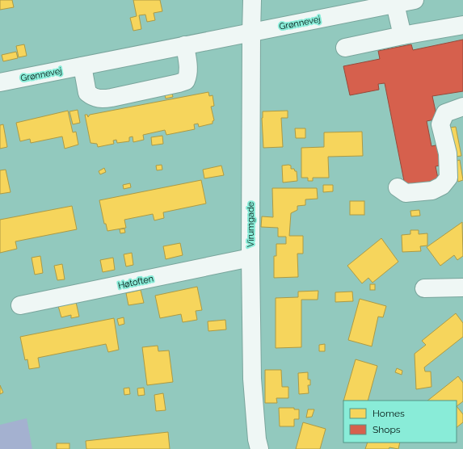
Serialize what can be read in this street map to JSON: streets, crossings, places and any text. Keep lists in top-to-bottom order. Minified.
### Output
{"streets":{"street":["Grønnevej","Virumgade","Høtoften"]},"crossings":[["Grønnevej","Virumgade"],["Virumgade","Høtoften"]],"legend":["Homes","Shops"]}
